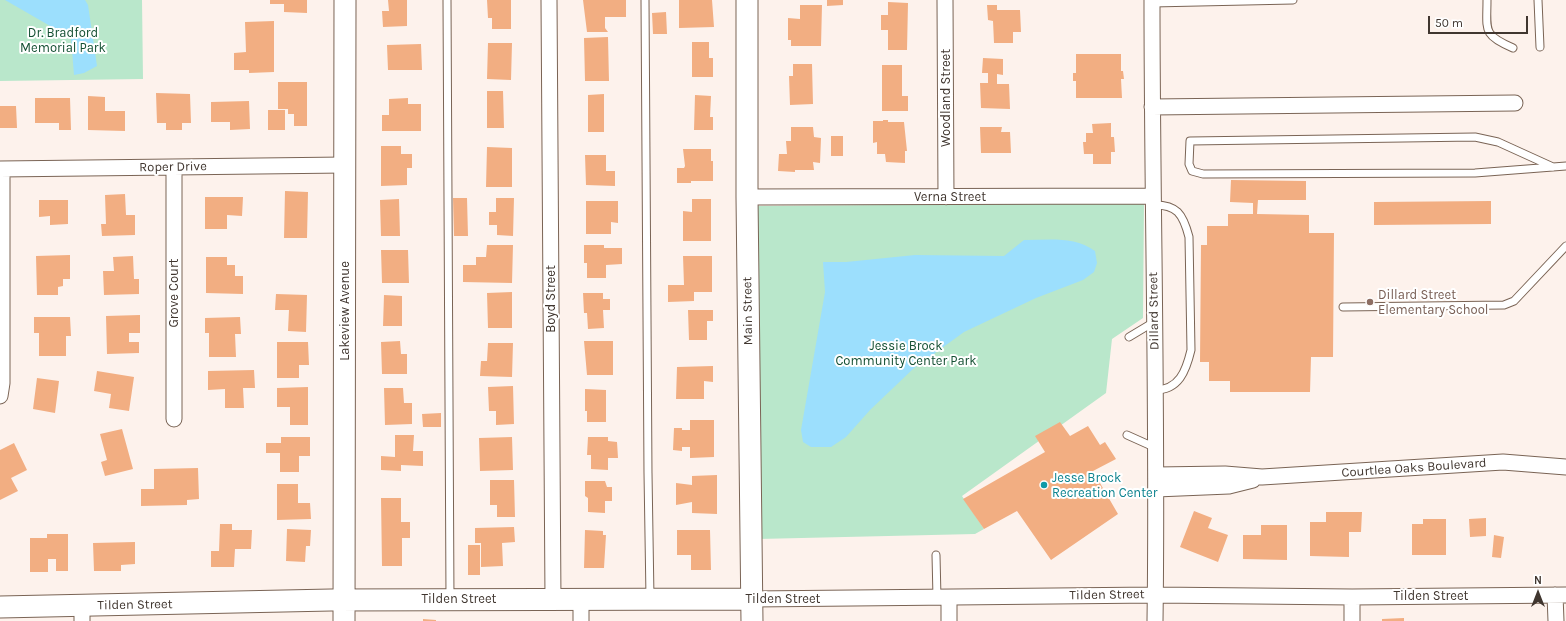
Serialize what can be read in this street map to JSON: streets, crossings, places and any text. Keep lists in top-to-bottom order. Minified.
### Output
{"streets":{"street":["Woodland Street","Roper Drive","Verna Street","Grove Court","Boyd Street","Lakeview Avenue","Main Street","Dillard Street","Courtlea Oaks Boulevard","Tilden Street"]},"crossings":[["Woodland Street","Verna Street"],["Roper Drive","Grove Court"],["Roper Drive","Lakeview Avenue"],["Verna Street","Main Street"],["Verna Street","Dillard Street"],["Boyd Street","Tilden Street"],["Lakeview Avenue","Tilden Street"],["Main Street","Tilden Street"],["Dillard Street","Courtlea Oaks Boulevard"],["Dillard Street","Tilden Street"]],"parks":["Dr. Bradford Memorial Park","Jessie Brock Community Center Park"],"places":["Dillard Street Elementary School","Jesse Brock Recreation Center"],"scale_bar":"50 m","north":"top"}
